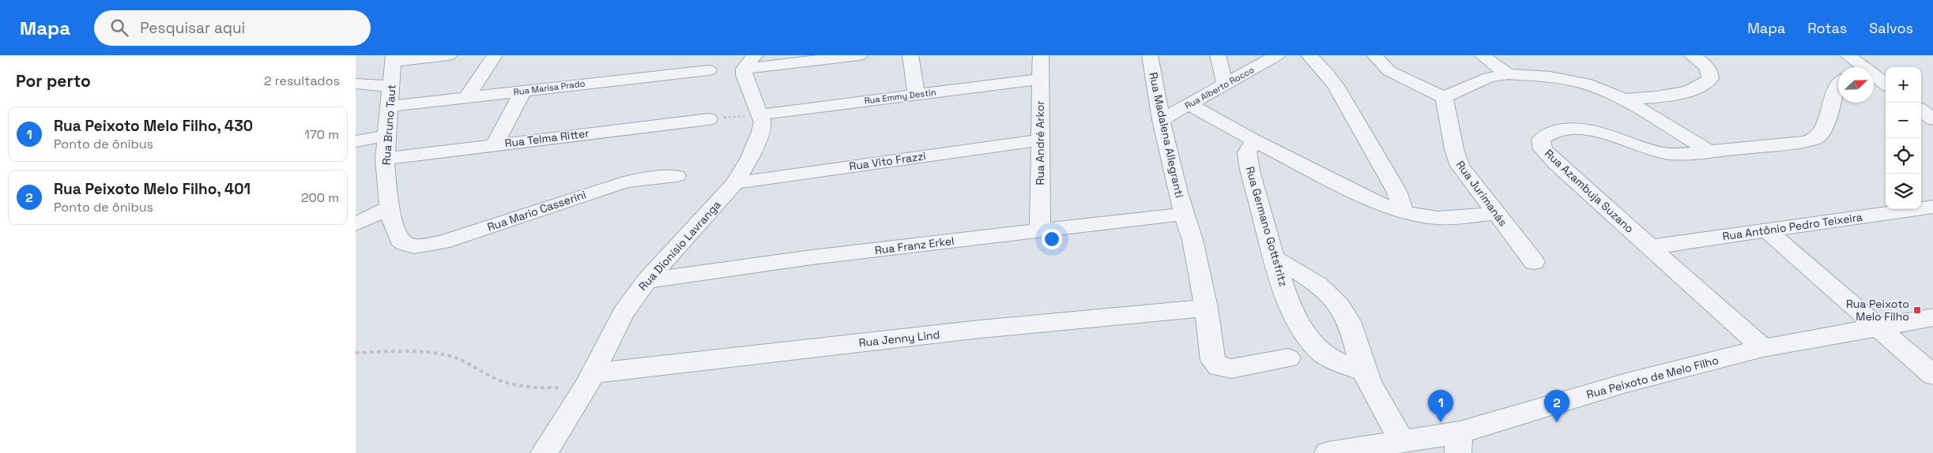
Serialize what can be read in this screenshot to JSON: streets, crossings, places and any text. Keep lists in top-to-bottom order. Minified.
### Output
{"streets":{"street":["Rua Marisa Prado","Rua Alberto Rocco","Rua Emmy Destin","Rua Bruno Taut","Rua Madalena Allegranti","Rua Telma Ritter","Rua André Arkor","Rua Vito Frazzi","Rua Azambuja Suzano","Rua Jurimanás","Rua Mario Casserini","Rua Germano Gottsfritz","Rua Antônio Pedro Teixeira","Rua Dionísio Lavranga","Rua Franz Erkel","Rua Jenny Lind","Rua Peixoto de Melo Filho"]},"crossings":[["Rua Marisa Prado","Rua Bruno Taut"],["Rua Alberto Rocco","Rua Madalena Allegranti"],["Rua Emmy Destin","Rua André Arkor"],["Rua Emmy Destin","Rua Dionísio Lavranga"],["Rua Bruno Taut","Rua Telma Ritter"],["Rua Bruno Taut","Rua Mario Casserini"],["Rua Madalena Allegranti","Rua Franz Erkel"],["Rua Madalena Allegranti","Rua Jenny Lind"],["Rua André Arkor","Rua Vito Frazzi"],["Rua André Arkor","Rua Franz Erkel"],["Rua Vito Frazzi","Rua Dionísio Lavranga"],["Rua Azambuja Suzano","Rua Antônio Pedro Teixeira"],["Rua Azambuja Suzano","Rua Peixoto de Melo Filho"],["Rua Dionísio Lavranga","Rua Franz Erkel"],["Rua Dionísio Lavranga","Rua Jenny Lind"]],"places":{"transit":["Rua Peixoto Melo Filho"]},"north":"top right","page":{"header":"Mapa","search":"Pesquisar aqui","nav":["Mapa","Rotas","Salvos"],"heading":["Por perto","2 resultados"],"map_buttons":["+","−"],"list":[{"mark":"1","name":"Rua Peixoto Melo Filho, 430","note":"Ponto de ônibus","value":"170 m"},{"mark":"2","name":"Rua Peixoto Melo Filho, 401","note":"Ponto de ônibus","value":"200 m"}],"pins":["1","2"]}}
